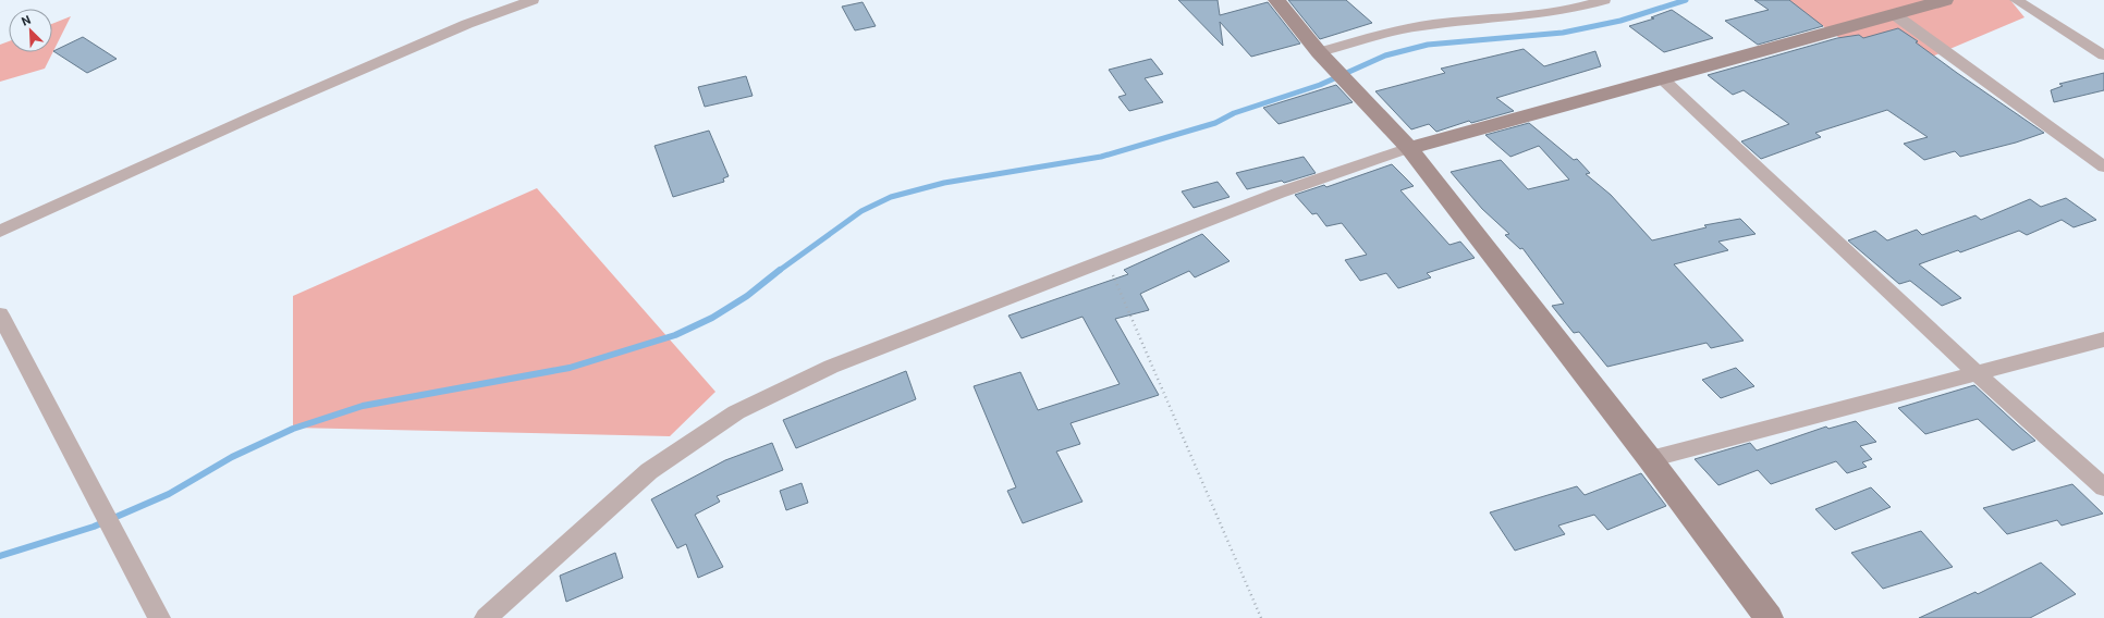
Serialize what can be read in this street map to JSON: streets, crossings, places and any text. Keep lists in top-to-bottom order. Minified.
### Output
{"north":"top left"}
